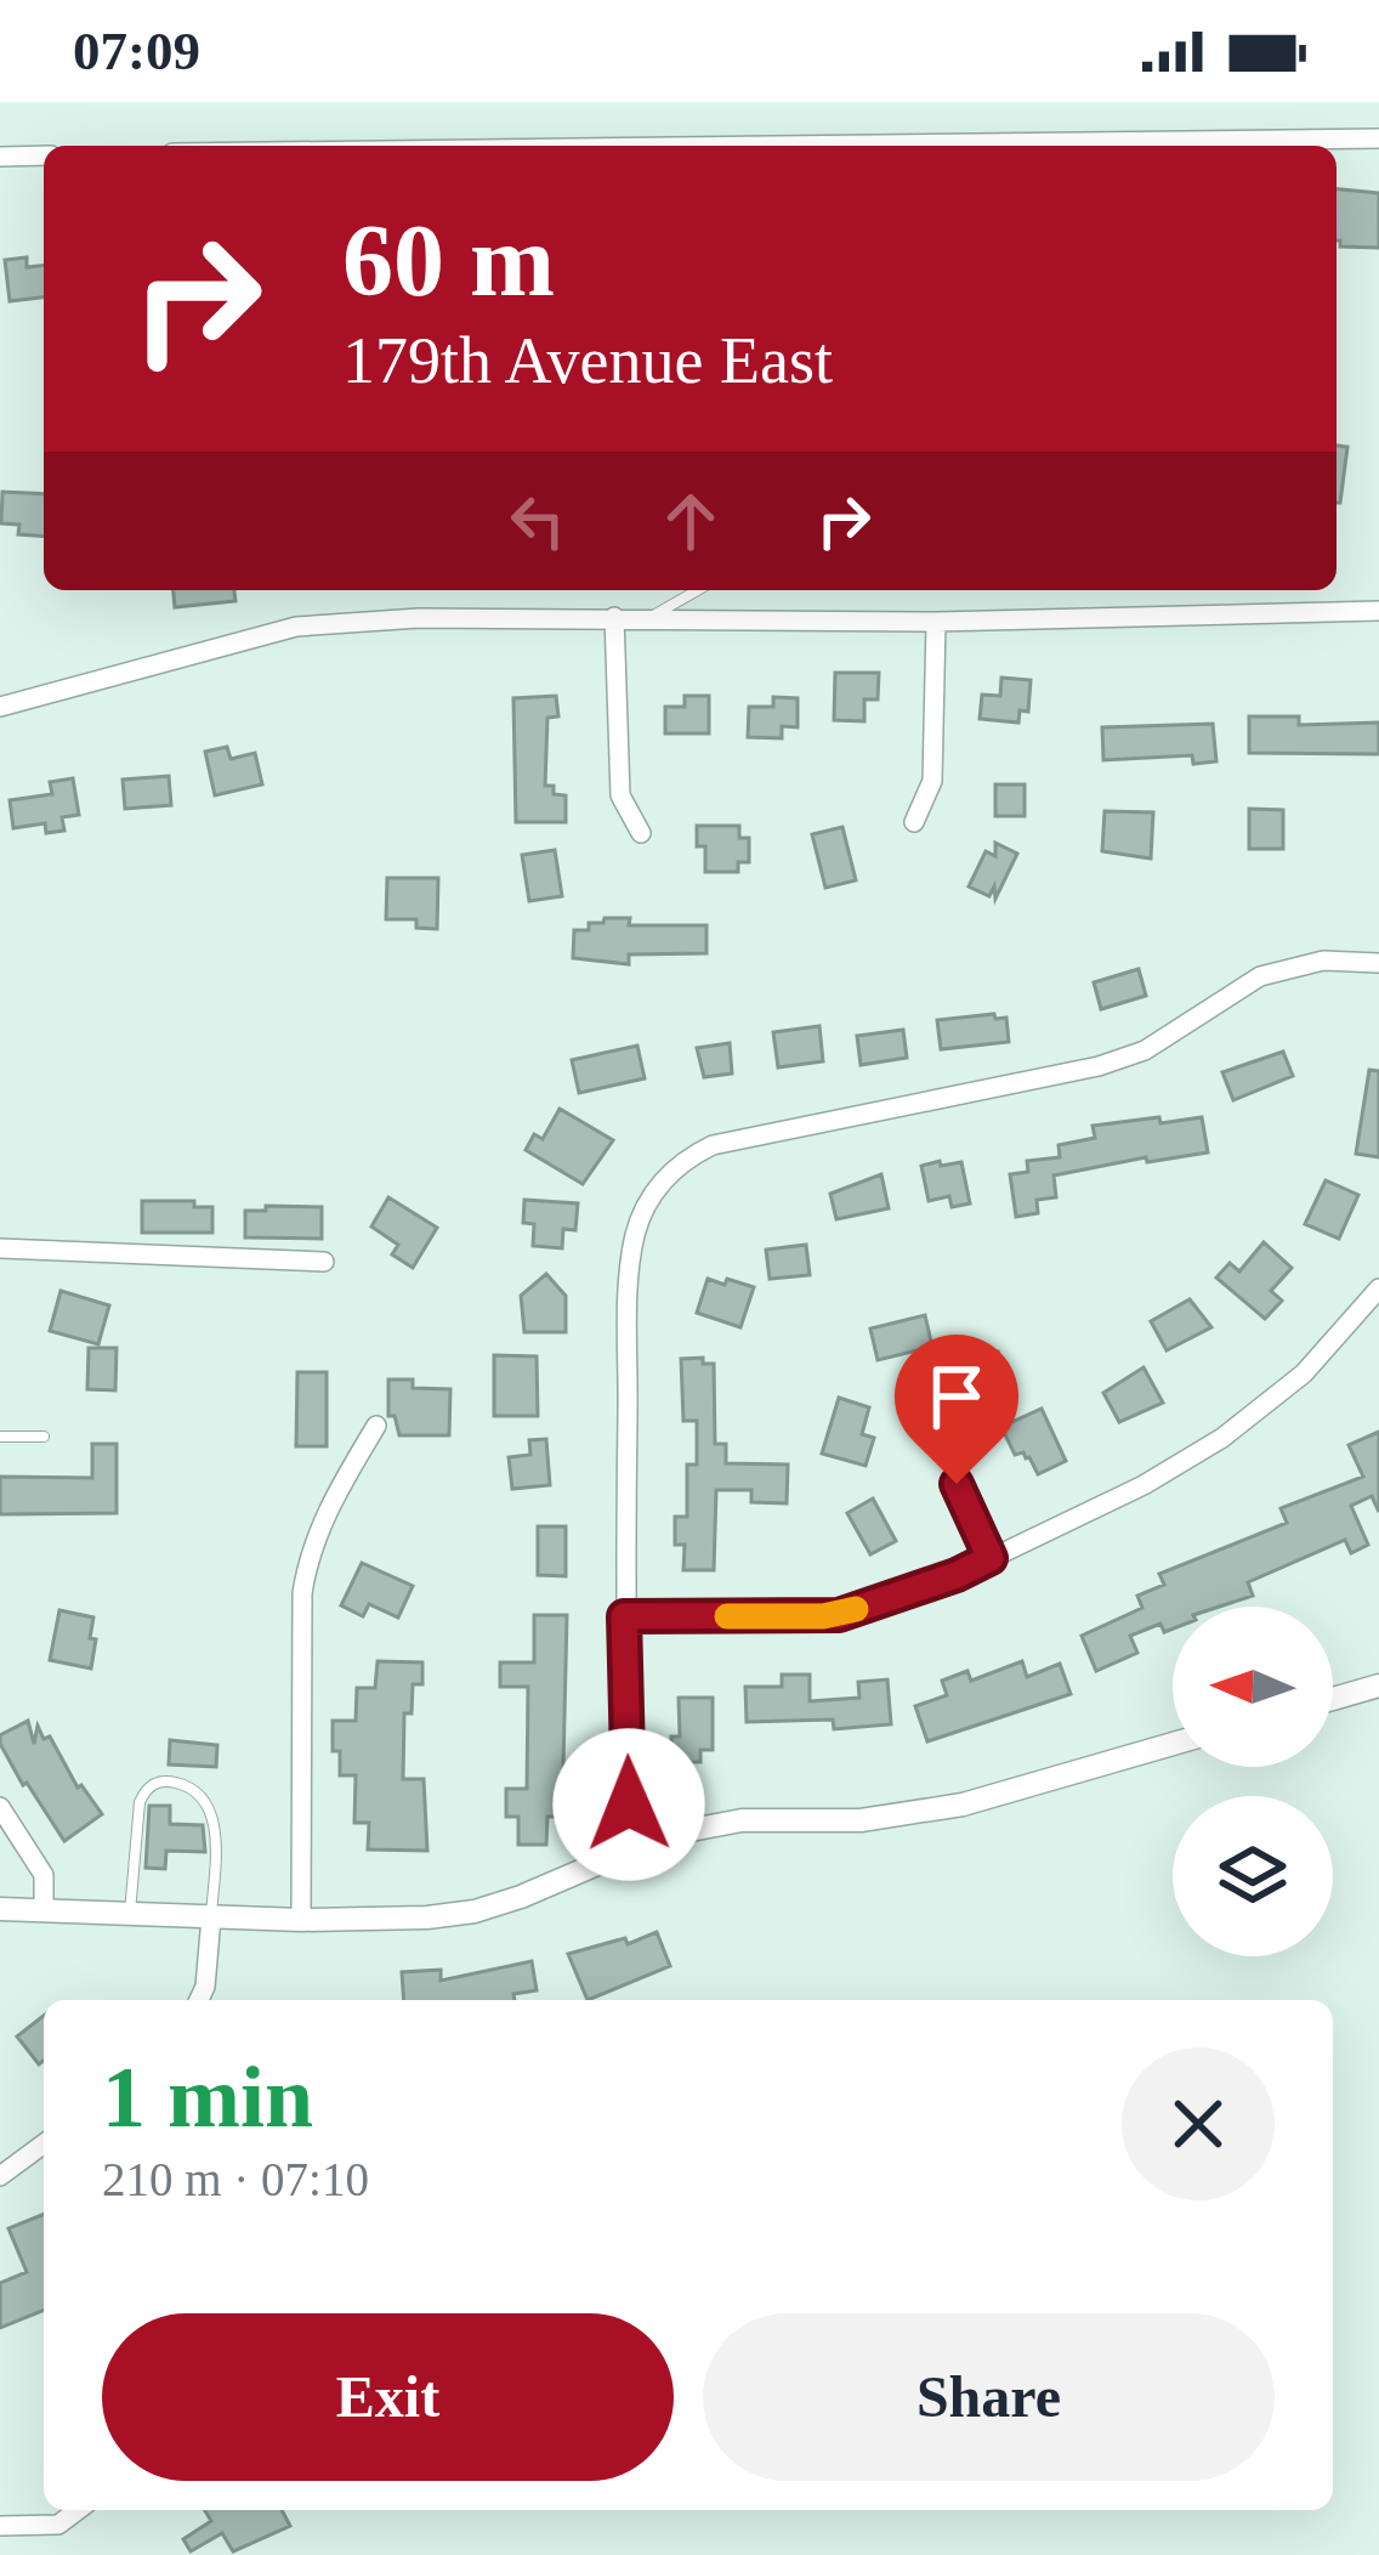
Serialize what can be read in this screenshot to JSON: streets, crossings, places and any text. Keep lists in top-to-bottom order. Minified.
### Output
{"north":"left","page":{"status":"07:09","turn":["60 m","179th Avenue East"],"heading":["1 min","210 m · 07:10"],"buttons":["Exit","Share"]}}
